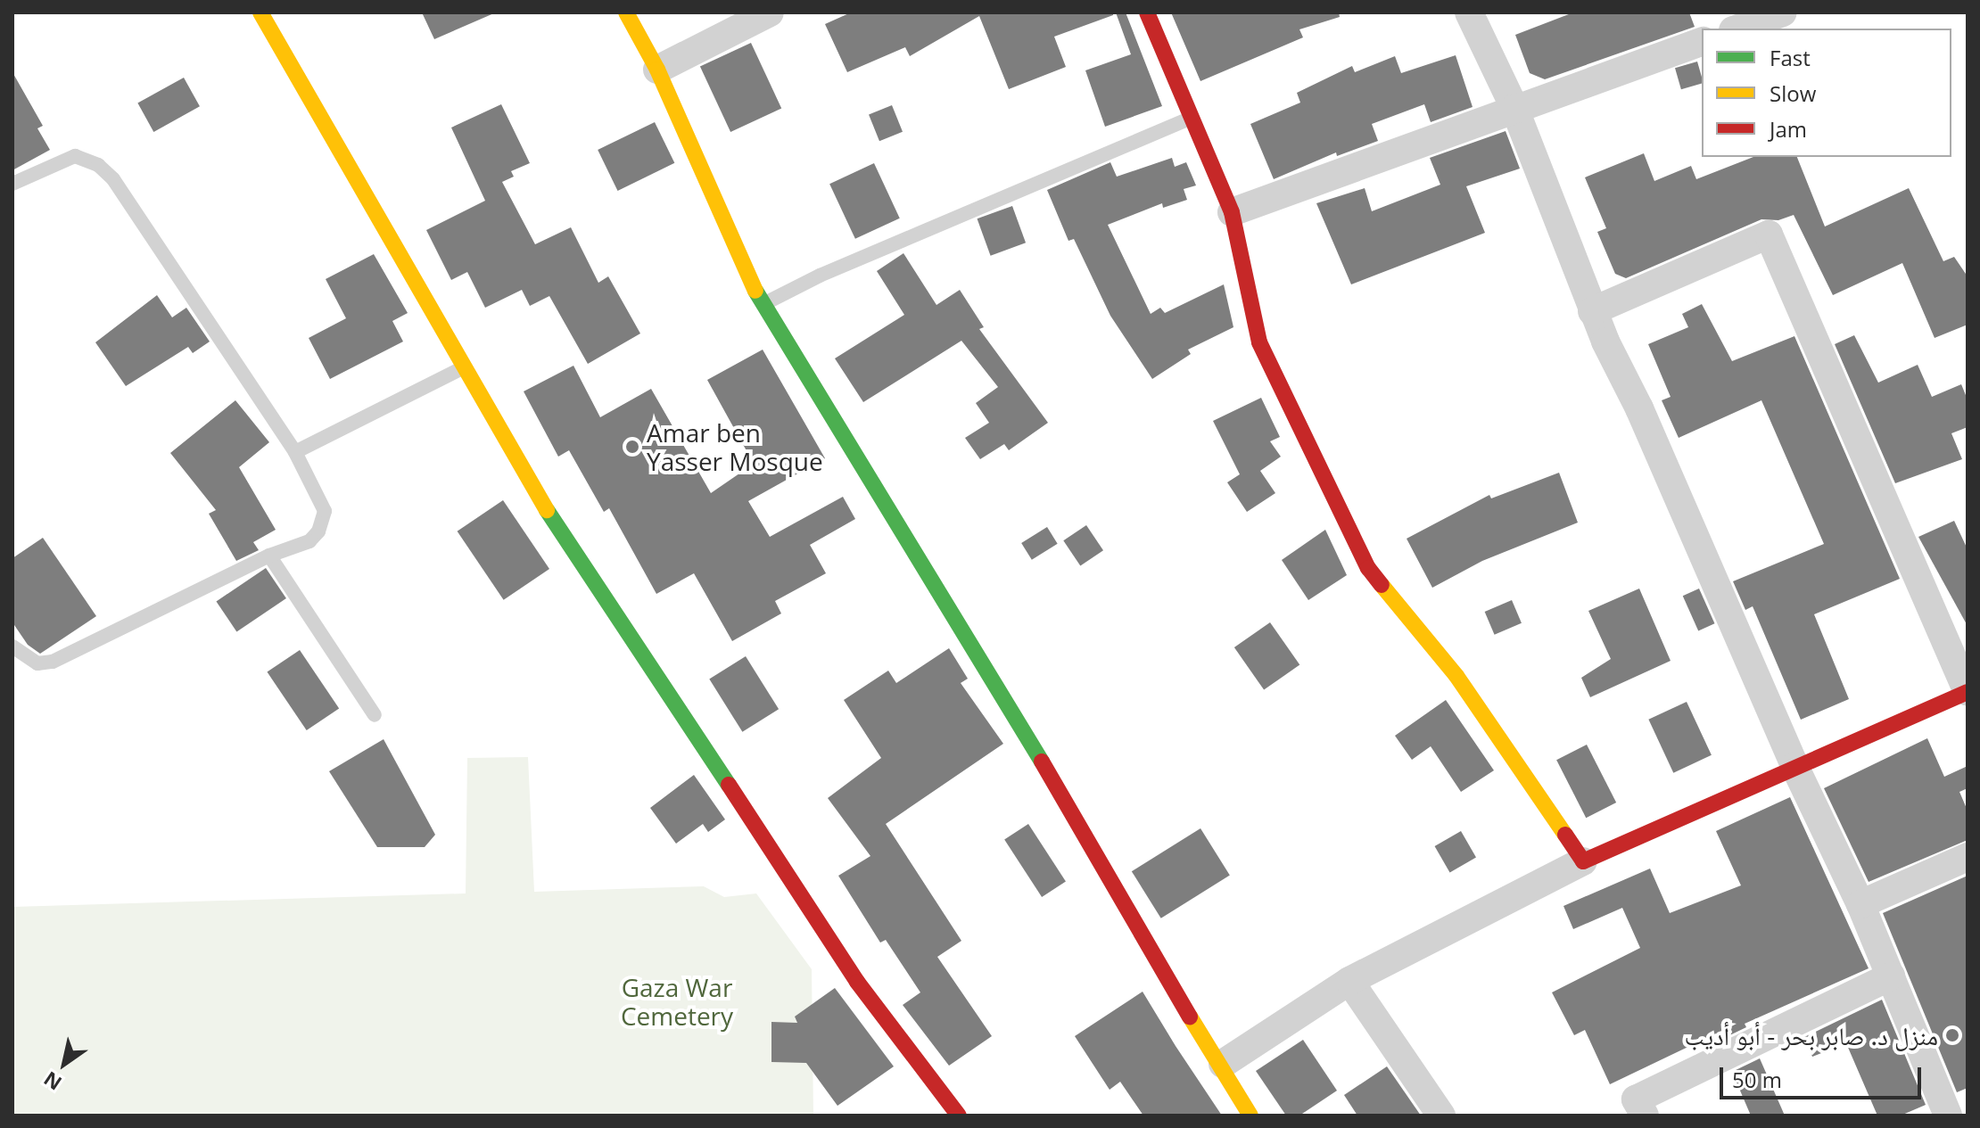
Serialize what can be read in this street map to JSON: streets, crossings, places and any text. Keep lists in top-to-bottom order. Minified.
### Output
{"parks":["Gaza War Cemetery"],"places":["Amar ben Yasser Mosque","منزل د. صابر بحر - أبو أديب"],"legend":["Fast","Slow","Jam"],"scale_bar":"50 m","north":"bottom left"}
